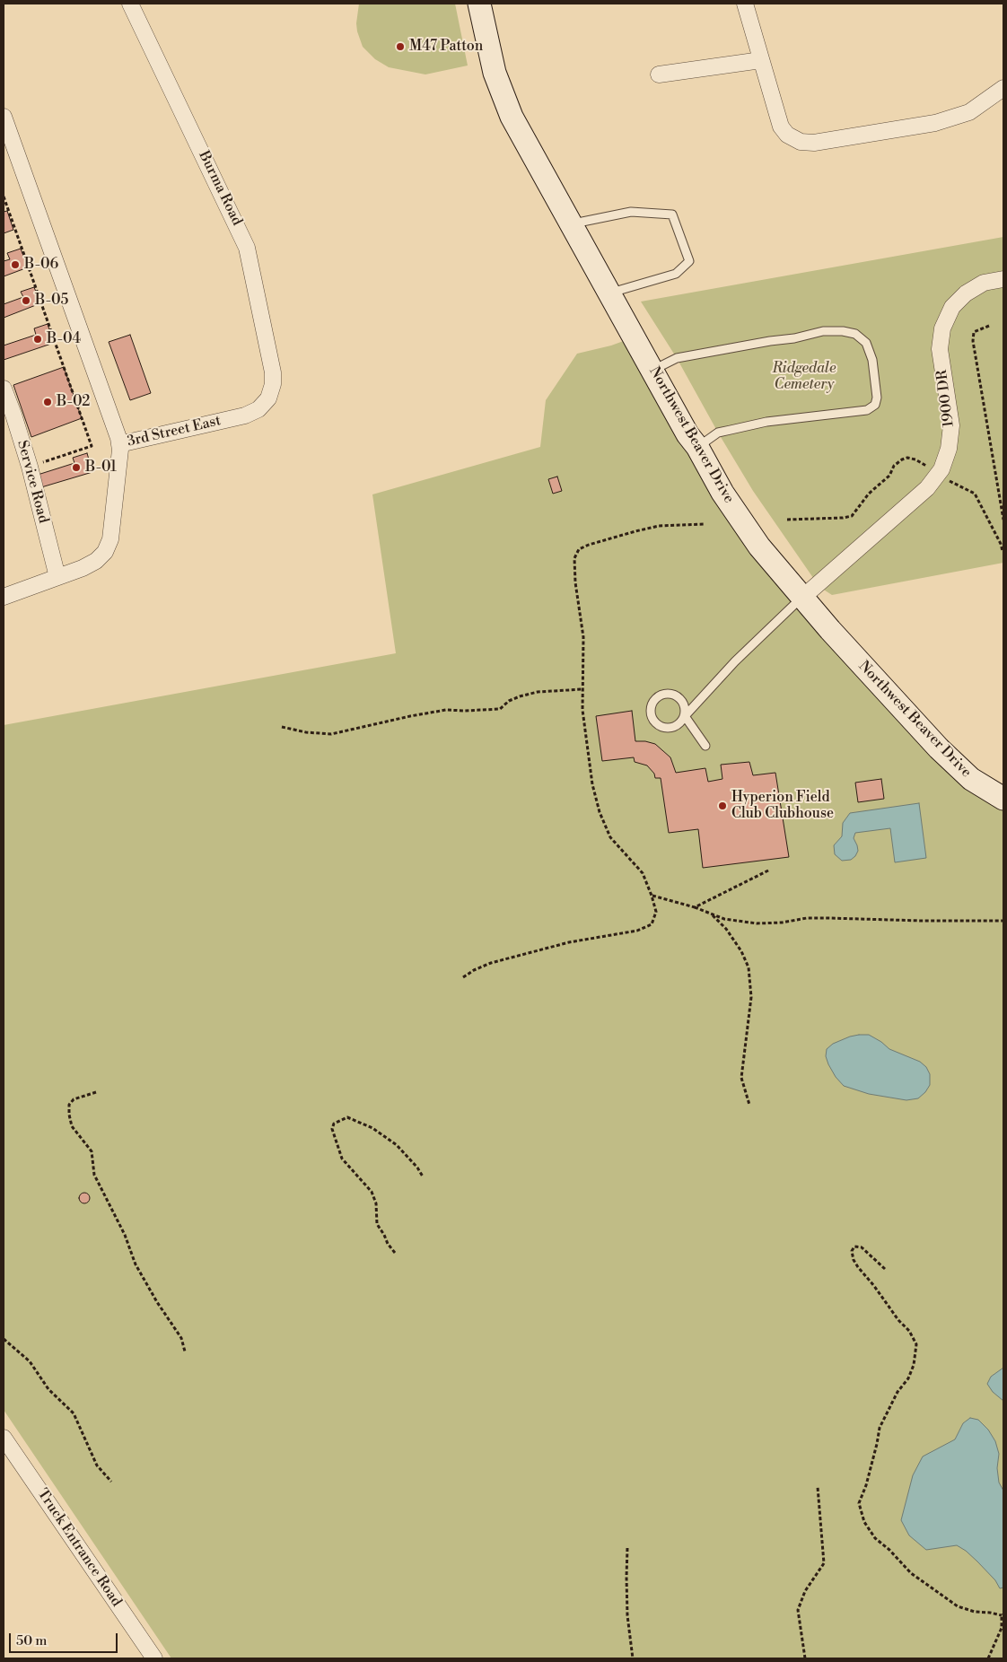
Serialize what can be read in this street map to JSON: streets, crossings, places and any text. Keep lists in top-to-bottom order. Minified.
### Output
{"streets":{"main road":["Northwest Beaver Drive"],"street":["Burma Road","1900 DR","3rd Street East","Service Road","Truck Entrance Road"]},"crossings":[["Burma Road","3rd Street East"],["1900 DR","Northwest Beaver Drive"],["3rd Street East","Service Road"]],"parks":["Ridgedale Cemetery"],"places":["M47 Patton","B-06","B-05","B-04","B-02","B-01","Hyperion Field Club Clubhouse"],"scale_bar":"50 m"}
